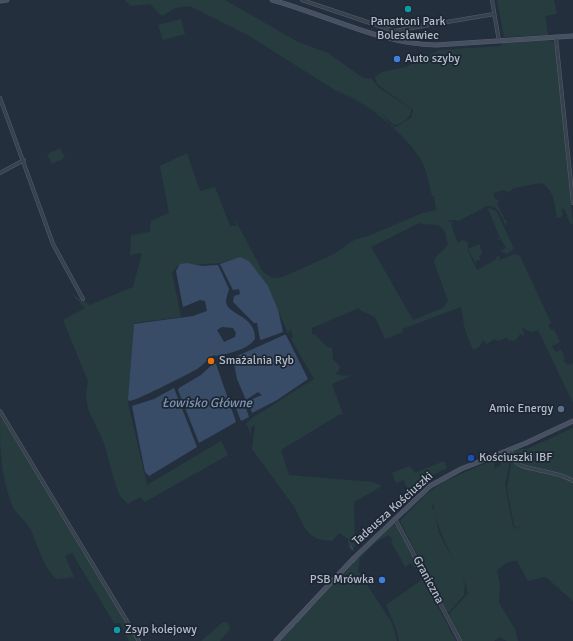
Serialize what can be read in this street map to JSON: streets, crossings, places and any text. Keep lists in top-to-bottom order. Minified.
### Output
{"streets":{"main road":["Tadeusza Kościuszki"],"street":["Graniczna"]},"crossings":[["Tadeusza Kościuszki","Graniczna"]],"water":["Łowisko Główne"],"places":["Panattoni Park Bolesławiec","Auto szyby","Smażalnia Ryb","Amic Energy","Kościuszki IBF","PSB Mrówka","Zsyp kolejowy"]}
